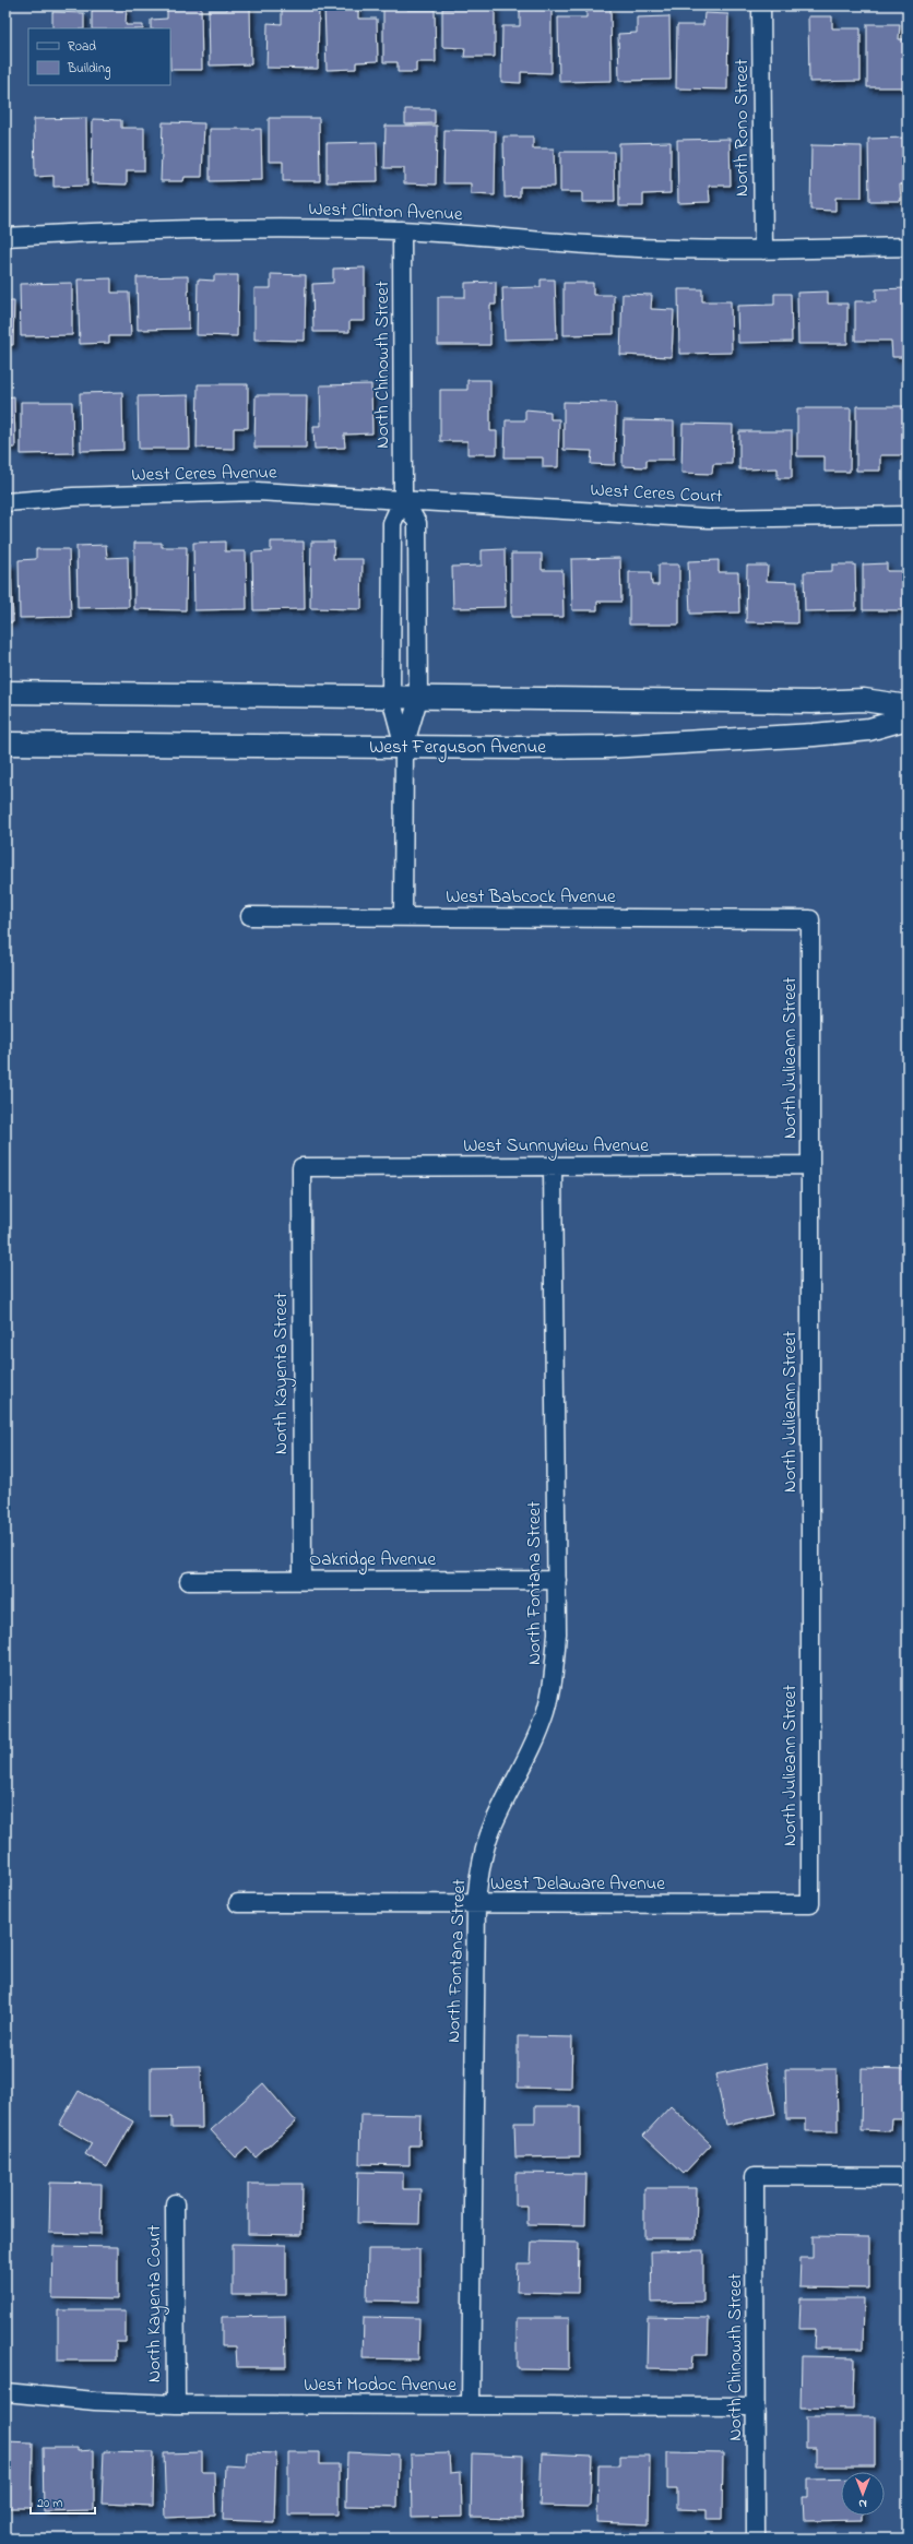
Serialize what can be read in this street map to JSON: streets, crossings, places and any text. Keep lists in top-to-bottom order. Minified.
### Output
{"streets":{"street":["North Rono Street","West Clinton Avenue","North Chinowth Street","West Ceres Avenue","West Ceres Court","West Ferguson Avenue","West Babcock Avenue","North Julieann Street","West Sunnyview Avenue","North Kayenta Street","Oakridge Avenue","North Fontana Street","West Delaware Avenue","North Kayenta Court","West Modoc Avenue"]},"crossings":[["North Rono Street","West Clinton Avenue"],["West Clinton Avenue","North Chinowth Street"],["North Chinowth Street","West Ceres Avenue"],["North Chinowth Street","West Ceres Court"],["North Chinowth Street","West Ferguson Avenue"],["North Chinowth Street","West Babcock Avenue"],["North Chinowth Street","West Modoc Avenue"],["West Ceres Avenue","West Ceres Court"],["West Babcock Avenue","North Julieann Street"],["North Julieann Street","West Sunnyview Avenue"],["North Julieann Street","West Delaware Avenue"],["West Sunnyview Avenue","North Kayenta Street"],["West Sunnyview Avenue","North Fontana Street"],["North Kayenta Street","Oakridge Avenue"],["Oakridge Avenue","North Fontana Street"],["North Fontana Street","West Delaware Avenue"],["North Fontana Street","West Modoc Avenue"],["North Kayenta Court","West Modoc Avenue"]],"legend":["Road","Building"],"scale_bar":"20 m","north":"bottom"}
